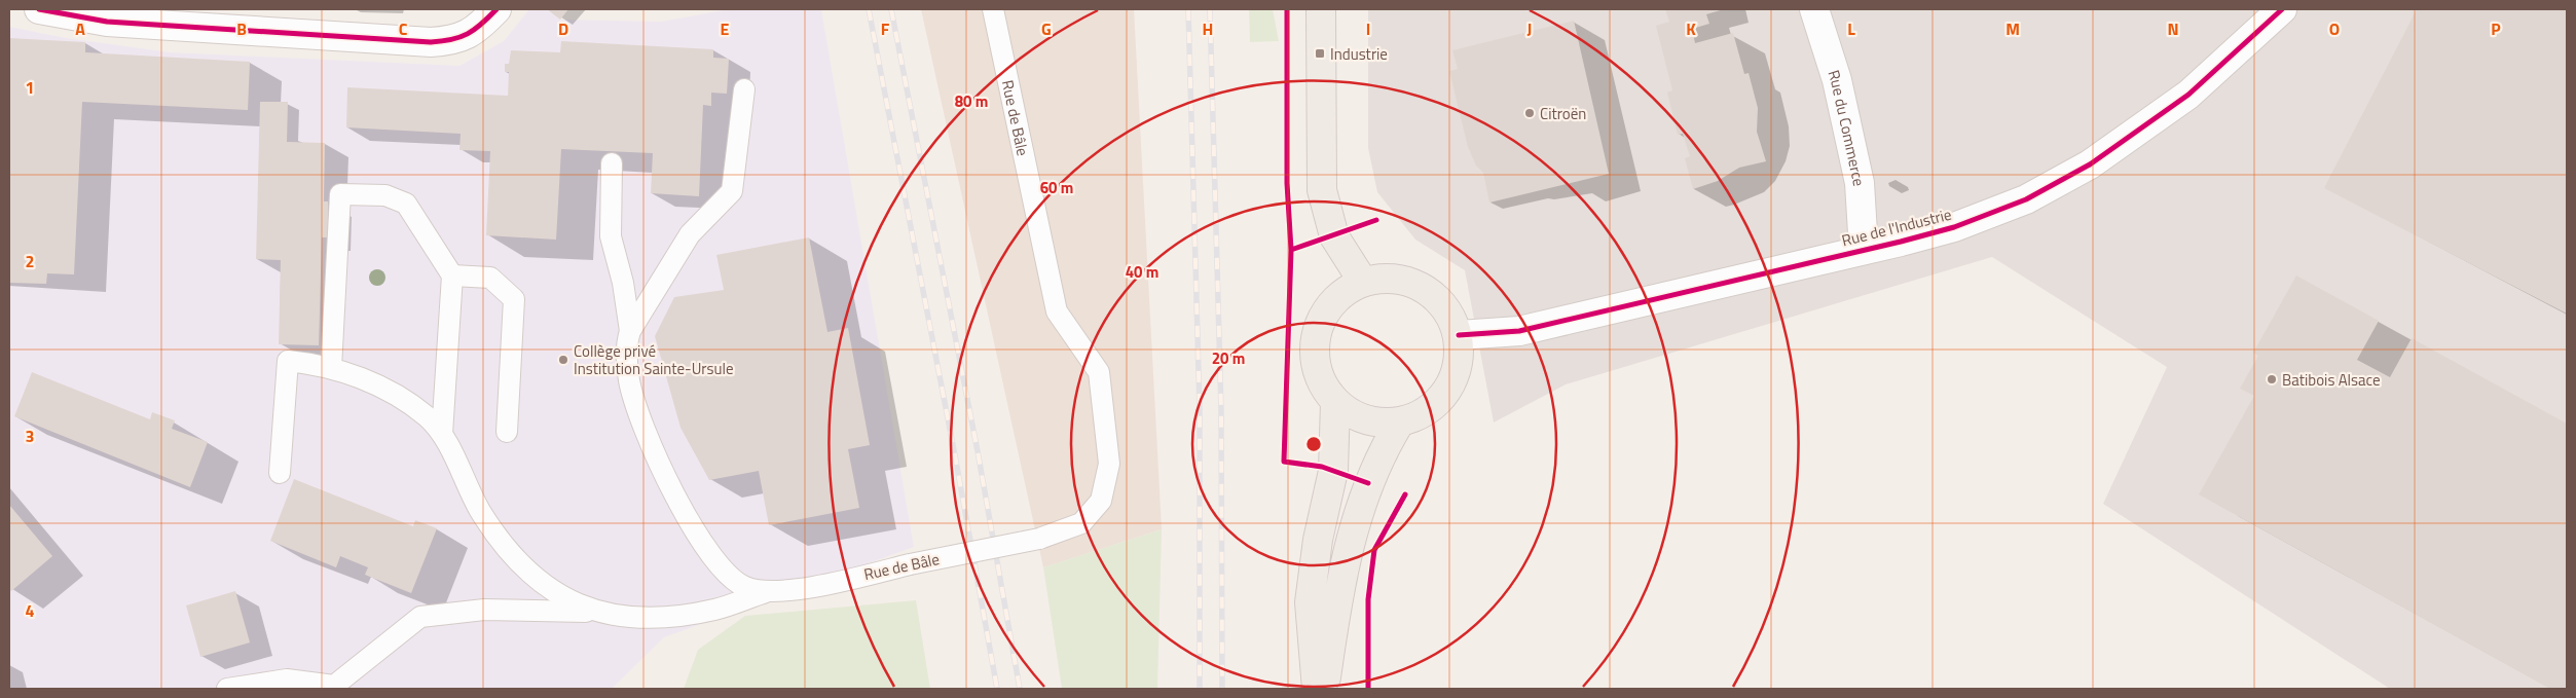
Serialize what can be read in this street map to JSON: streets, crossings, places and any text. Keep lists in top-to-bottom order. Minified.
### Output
{"streets":{"street":["Rue du Commerce","Rue de l'Industrie"],"lane":["Rue de Bâle"]},"crossings":[["Rue du Commerce","Rue de l'Industrie"]],"places":{"transit":["Industrie"],"other":["Citroën","Collège privé Institution Sainte-Ursule","Batibois Alsace"]},"grid":{"columns":["A","B","C","D","E","F","G","H","I","J","K","L","M","N","O","P"],"rows":["1","2","3","4"]},"rings":["80 m","60 m","40 m","20 m"]}
